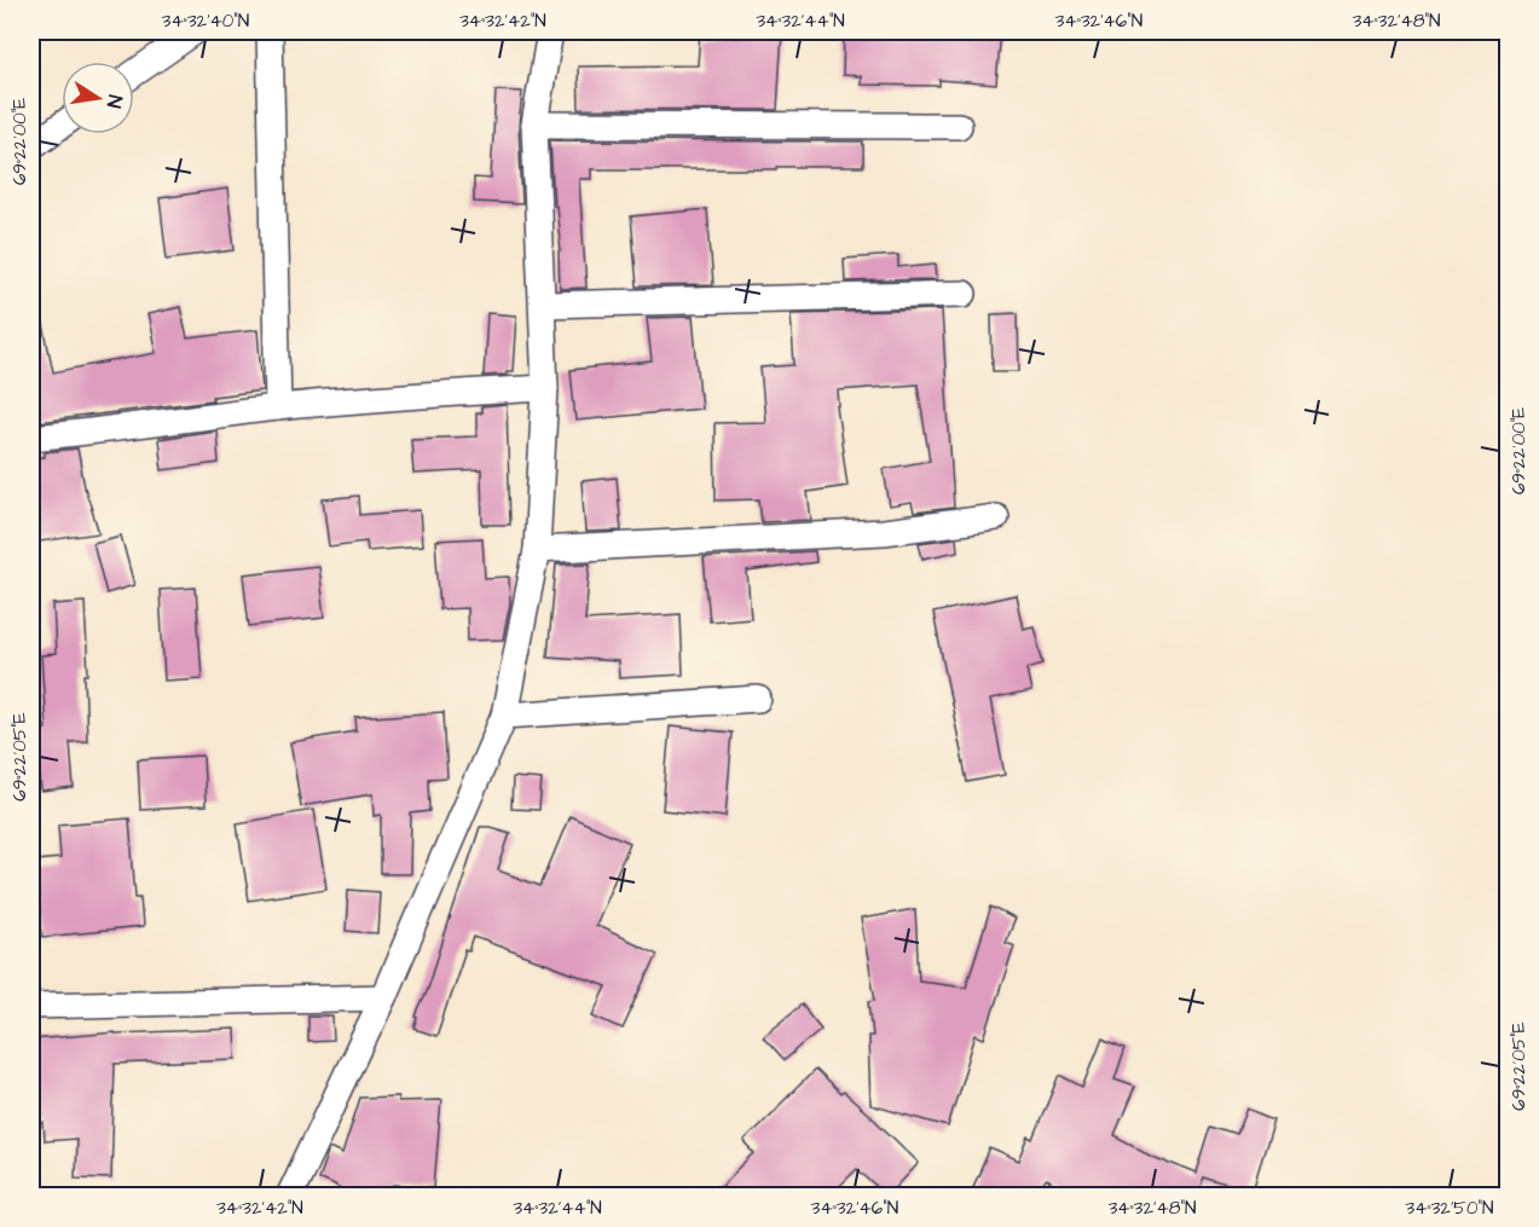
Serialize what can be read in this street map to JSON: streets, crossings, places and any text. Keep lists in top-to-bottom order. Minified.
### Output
{"north":"right","coordinates":["34°32'40\"N","34°32'42\"N","34°32'44\"N","34°32'46\"N","34°32'48\"N","69°22'00\"E","69°22'05\"E","34°32'50\"N"]}
